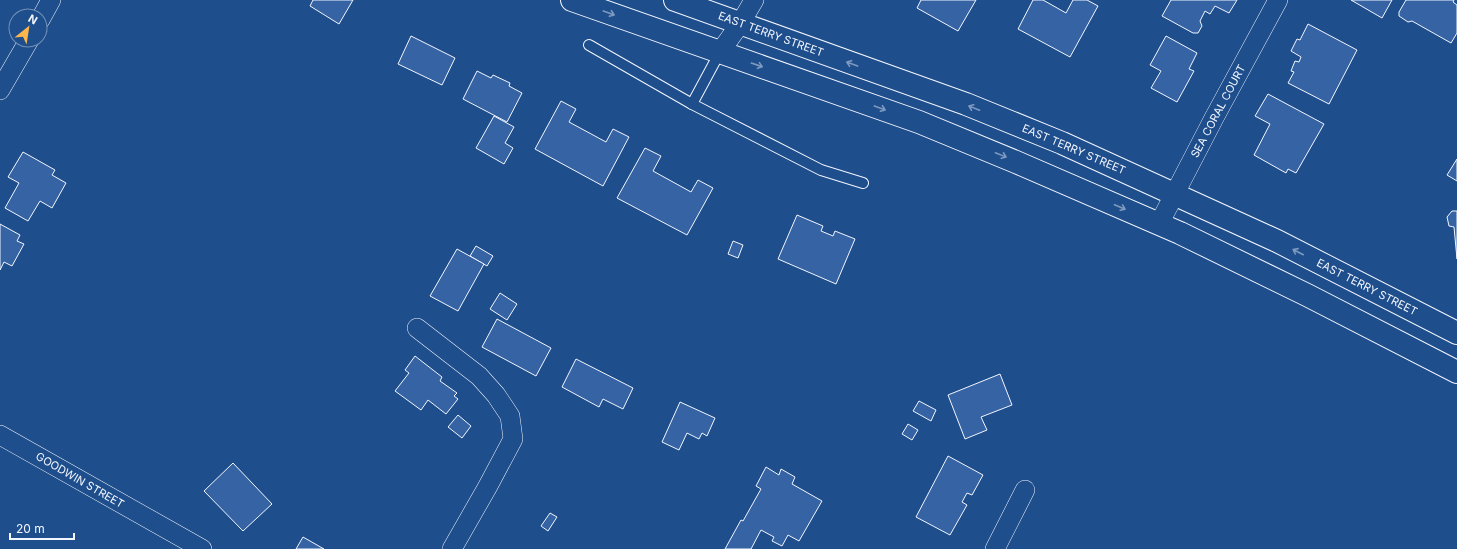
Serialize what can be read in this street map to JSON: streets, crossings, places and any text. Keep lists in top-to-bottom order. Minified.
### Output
{"streets":{"street":["EAST TERRY STREET","SEA CORAL COURT","GOODWIN STREET"]},"crossings":[["EAST TERRY STREET","SEA CORAL COURT"]],"scale_bar":"20 m","north":"top right"}
